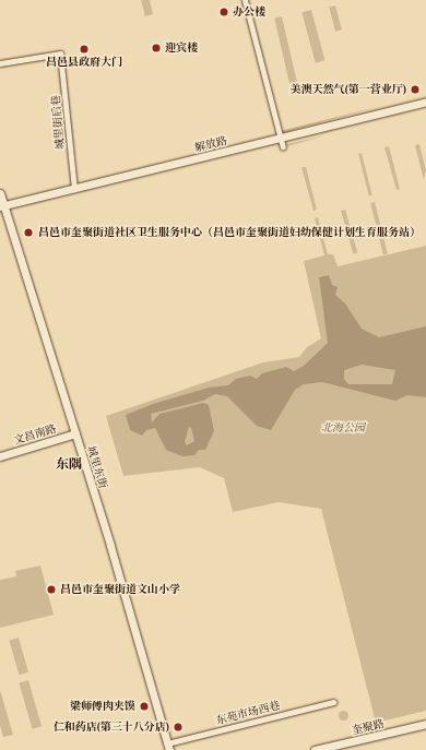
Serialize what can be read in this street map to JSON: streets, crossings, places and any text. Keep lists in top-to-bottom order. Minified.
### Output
{"streets":{"street":["城里街后巷","解放路","文昌南路","城里东街","东苑市场西巷","奎聚路"]},"crossings":[["城里街后巷","解放路"],["解放路","城里东街"],["文昌南路","城里东街"],["城里东街","东苑市场西巷"]],"districts":["东隅"],"parks":["北海公园"],"places":["办公楼","迎宾楼","昌邑县政府大门","美澳天然气(第一营业厅)","昌邑市奎聚街道社区卫生服务中心（昌邑市奎聚街道妇幼保健计划生育服务站）","昌邑市奎聚街道文山小学","梁师傅肉夹馍","仁和药店(第三十八分店)"]}
